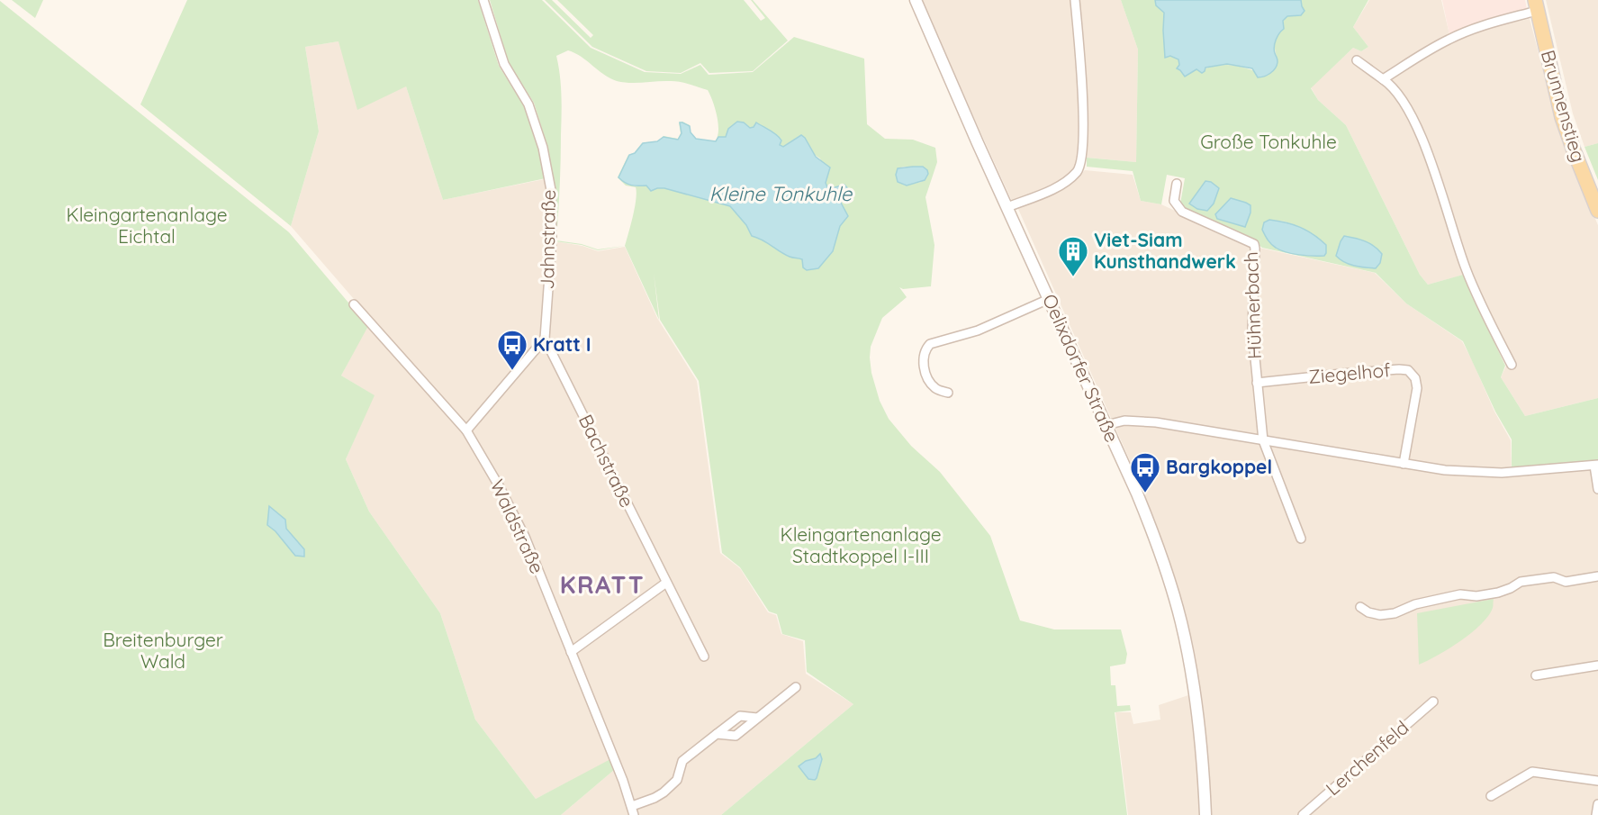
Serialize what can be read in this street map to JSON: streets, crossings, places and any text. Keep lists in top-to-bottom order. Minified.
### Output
{"streets":{"main road":["Brunnenstieg"],"street":["Jahnstraße","Hühnerbach","Oelixdorfer Straße","Ziegelhof","Bachstraße","Waldstraße","Lerchenfeld"]},"crossings":[["Jahnstraße","Bachstraße"],["Hühnerbach","Ziegelhof"]],"districts":["KRATT"],"water":["Kleine Tonkuhle"],"parks":["Große Tonkuhle","Kleingartenanlage Eichtal","Kleingartenanlage Stadtkoppel I-III","Breitenburger Wald"],"places":{"building":["Viet-Siam Kunsthandwerk"],"bus stop":["Kratt I","Bargkoppel"]}}
